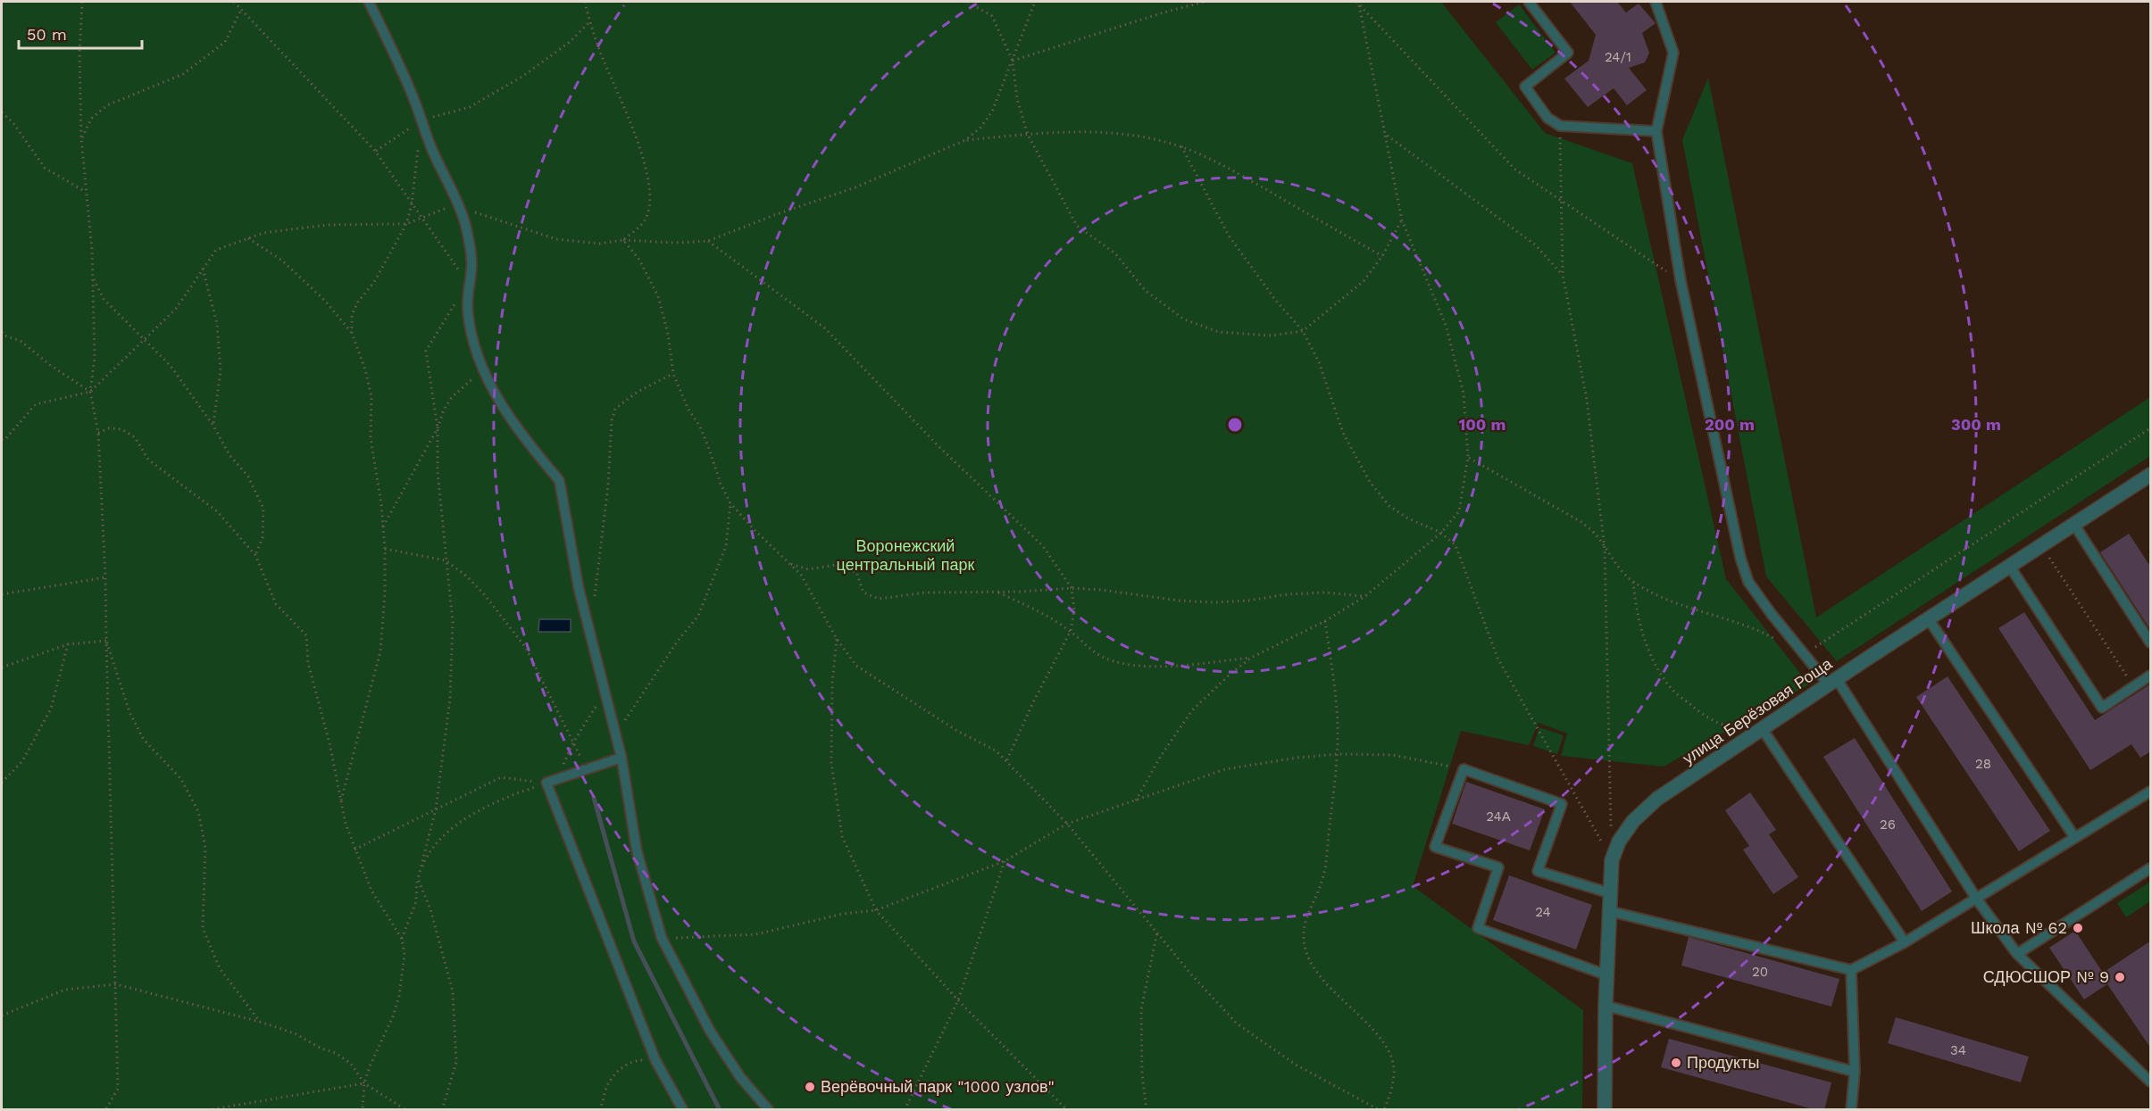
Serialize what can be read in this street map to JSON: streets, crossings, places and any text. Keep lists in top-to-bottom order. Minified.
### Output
{"streets":{"street":["улица Берёзовая Роща"]},"parks":["Воронежский центральный парк"],"places":["Школа № 62","СДЮСШОР № 9","Продукты","Верёвочный парк \"1000 узлов\""],"house_numbers":["24/1","28","24А","26","24","20","34"],"scale_bar":"50 m","rings":["100 m","200 m","300 m"]}
